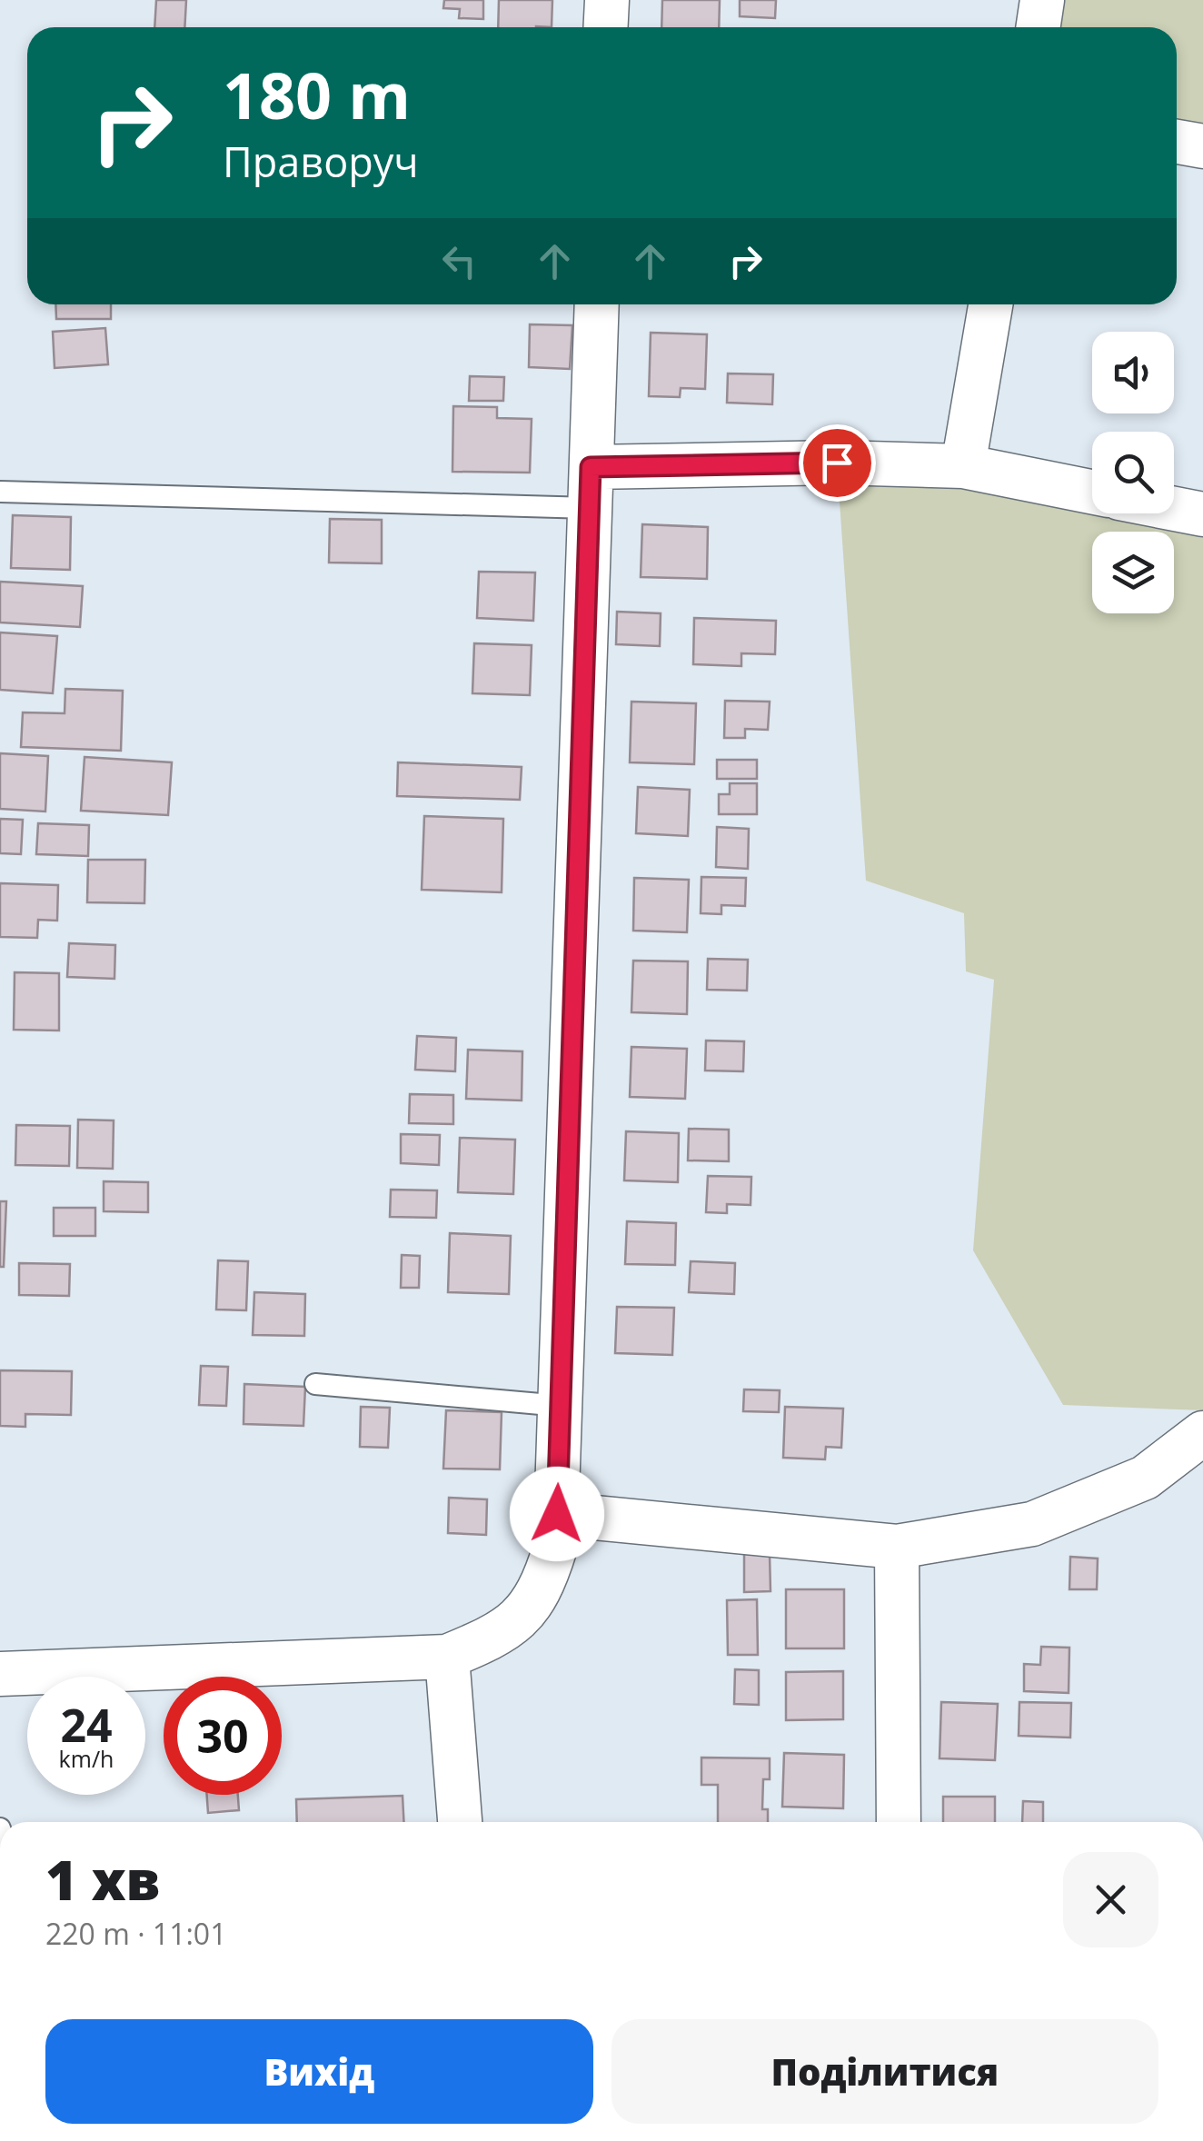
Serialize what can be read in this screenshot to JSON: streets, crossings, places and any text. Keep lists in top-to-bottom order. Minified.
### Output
{"page":{"turn":["180 m","Праворуч"],"speed":"24 km/h","limit":"30","heading":["1 хв","220 m · 11:01"],"buttons":["Вихід","Поділитися"]}}
